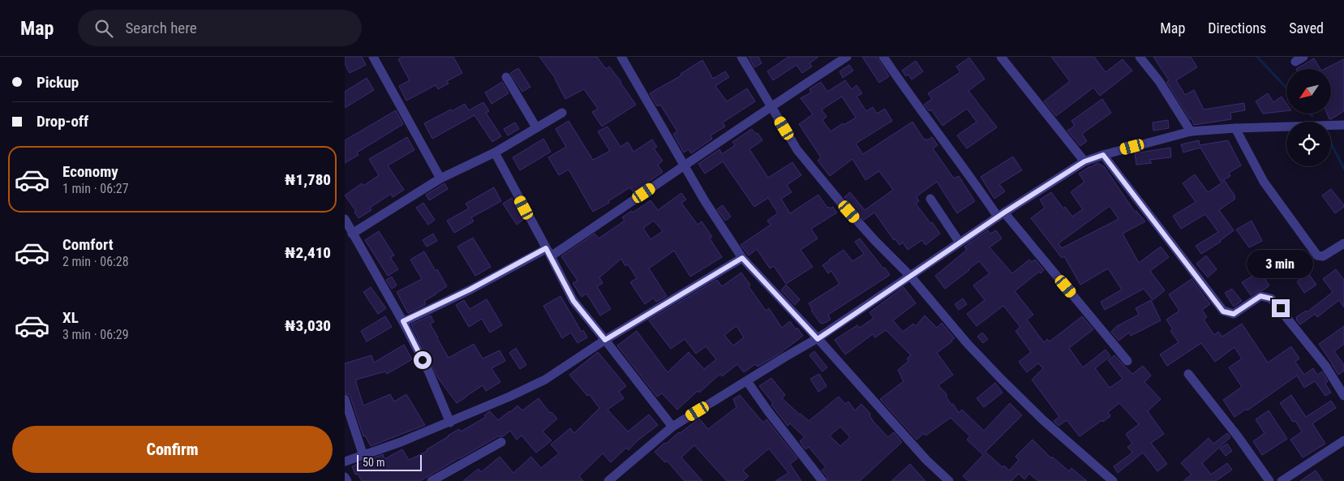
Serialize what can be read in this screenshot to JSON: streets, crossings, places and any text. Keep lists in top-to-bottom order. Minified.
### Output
{"scale_bar":"50 m","north":"bottom left","page":{"header":"Map","search":"Search here","nav":["Map","Directions","Saved"],"banner":["Pickup","Drop-off"],"list":[{"name":"Economy","note":"1 min · 06:27","value":"₦1,780"},{"name":"Comfort","note":"2 min · 06:28","value":"₦2,410"},{"name":"XL","note":"3 min · 06:29","value":"₦3,030"}],"bubble":"3 min","buttons":"Confirm","scale":"50 m"}}
